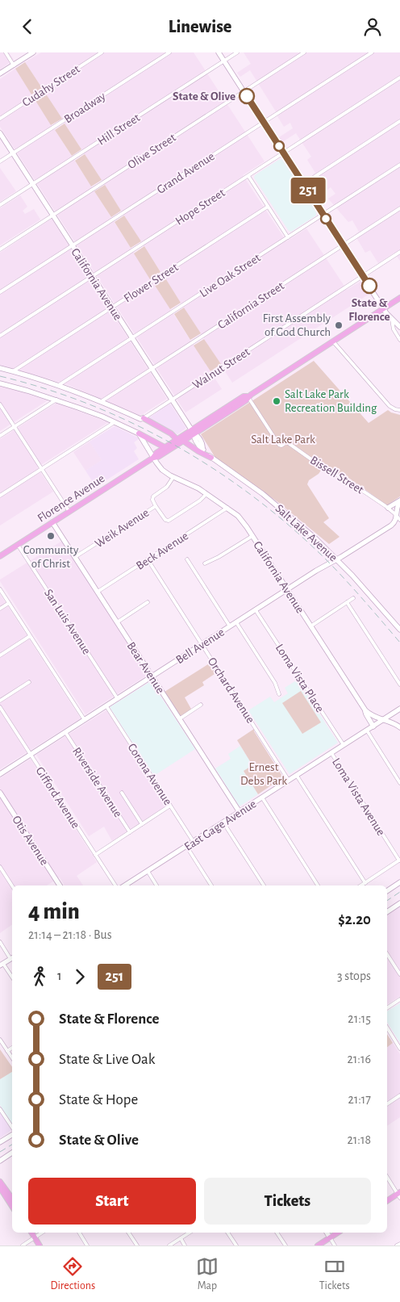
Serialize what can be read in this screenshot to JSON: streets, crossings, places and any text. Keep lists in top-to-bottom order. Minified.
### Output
{"streets":{"main road":["Florence Avenue"],"street":["Cudahy Street","Broadway","Hill Street","Olive Street","Grand Avenue","Hope Street","Live Oak Street","Flower Street","California Avenue","California Street","Walnut Street","Bissell Street","Weik Avenue","Salt Lake Avenue","Beck Avenue","San Luis Avenue","Bell Avenue","Bear Avenue","Loma Vista Place","Orchard Avenue","Corona Avenue","Riverside Avenue","Loma Vista Avenue","Gifford Avenue","East Gage Avenue","Otis Avenue"]},"crossings":[["Broadway","California Avenue"],["Hill Street","California Avenue"],["Olive Street","California Avenue"],["Grand Avenue","California Avenue"],["Hope Street","California Avenue"],["Live Oak Street","California Avenue"],["Flower Street","California Avenue"],["California Avenue","California Street"],["California Avenue","Walnut Street"],["California Avenue","Florence Avenue"],["California Avenue","Weik Avenue"],["California Avenue","Salt Lake Avenue"],["California Avenue","Beck Avenue"],["California Avenue","Bell Avenue"],["California Avenue","East Gage Avenue"],["Bissell Street","Bell Avenue"],["Florence Avenue","San Luis Avenue"],["Florence Avenue","Bear Avenue"],["Weik Avenue","Bear Avenue"],["Salt Lake Avenue","Bell Avenue"],["Beck Avenue","Bear Avenue"],["Beck Avenue","Orchard Avenue"],["San Luis Avenue","Bell Avenue"],["Bell Avenue","Bear Avenue"],["Bell Avenue","Loma Vista Place"],["Bell Avenue","Orchard Avenue"],["Bell Avenue","Corona Avenue"],["Bell Avenue","Riverside Avenue"],["Bell Avenue","Gifford Avenue"],["Bear Avenue","East Gage Avenue"],["Loma Vista Place","East Gage Avenue"],["Orchard Avenue","East Gage Avenue"],["Corona Avenue","East Gage Avenue"],["Loma Vista Avenue","East Gage Avenue"]],"parks":["Salt Lake Park","Ernest Debs Park"],"places":["State & Olive","State & Florence","First Assembly of God Church","Salt Lake Park Recreation Building","Community of Christ"],"lines":["bus line 251"],"page":{"header":"Linewise","on_map":"251","heading":["4 min","21:14 – 21:18 · Bus","$2.20"],"legs":["1","251","3 stops"],"list":[{"name":"State & Florence","value":"21:15"},{"name":"State & Live Oak","value":"21:16"},{"name":"State & Hope","value":"21:17"},{"name":"State & Olive","value":"21:18"}],"buttons":["Start","Tickets"],"tabs":["Directions","Map","Tickets"]}}
